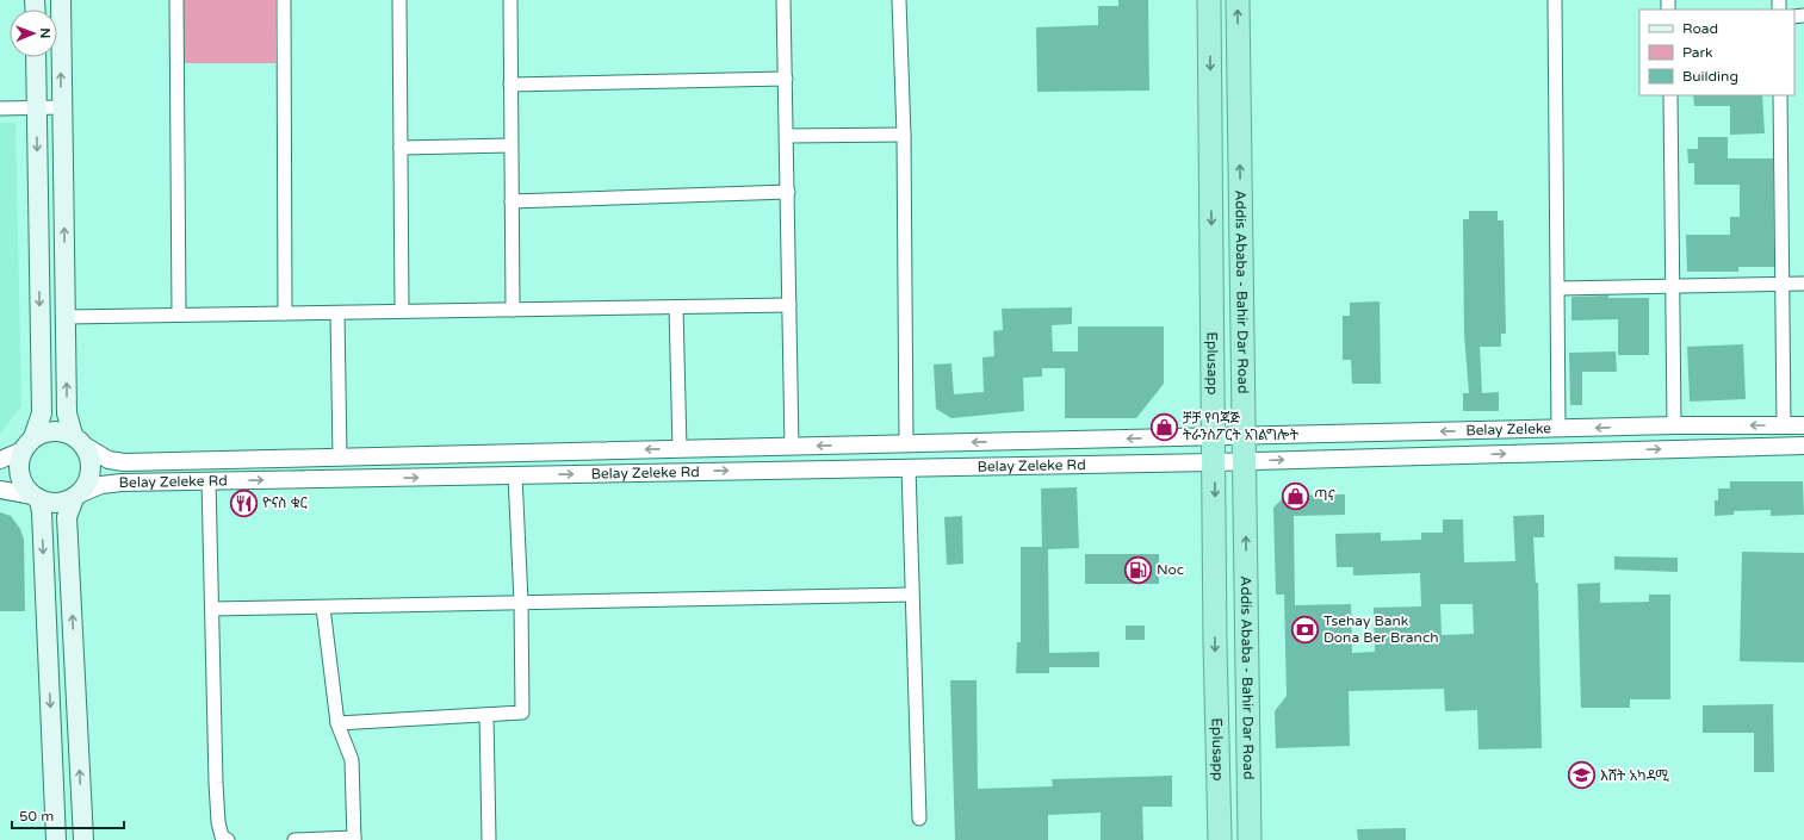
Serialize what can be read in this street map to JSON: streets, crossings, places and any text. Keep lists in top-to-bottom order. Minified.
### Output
{"streets":{"highway":["Addis Ababa - Bahir Dar Road","Eplusapp"],"street":["Belay Zeleke","Belay Zeleke Rd"]},"crossings":[["Addis Ababa - Bahir Dar Road","Belay Zeleke"],["Eplusapp","Belay Zeleke"],["Eplusapp","Belay Zeleke Rd"],["Belay Zeleke","Belay Zeleke Rd"]],"one_way":["Addis Ababa - Bahir Dar Road","Eplusapp"],"places":{"shop":["ቻቻ የባጃጅ ትራንስፖርት አገልግሎት","ጣና"],"restaurant":["ዮናስ ቁር"],"fuel station":["Noc"],"bank":["Tsehay Bank Dona Ber Branch"],"school or university":["እሸት አካዳሚ"]},"legend":["Road","Park","Building"],"scale_bar":"50 m","north":"right"}
